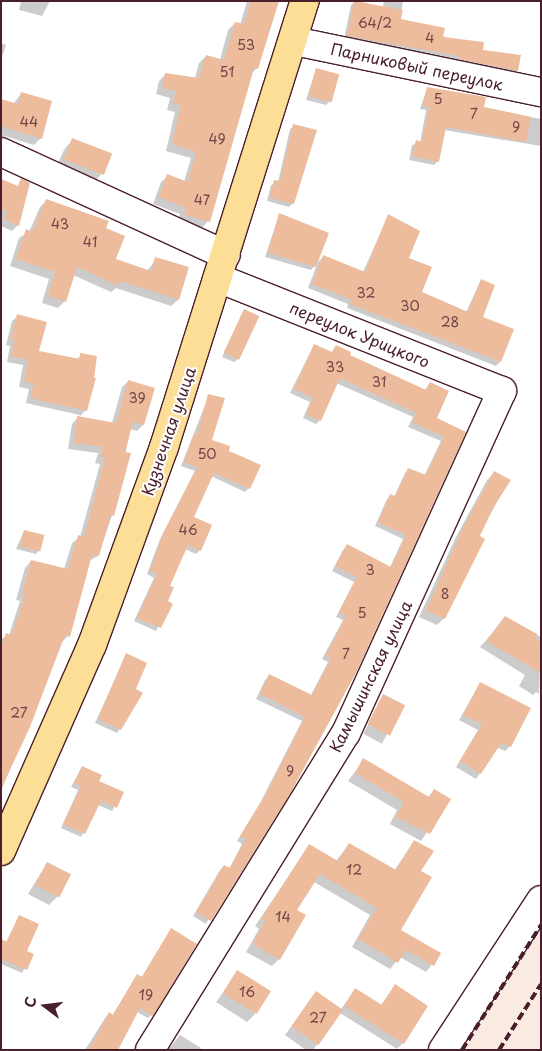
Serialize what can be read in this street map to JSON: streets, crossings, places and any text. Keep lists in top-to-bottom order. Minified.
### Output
{"streets":{"main road":["Кузнечная улица"],"street":["Парниковый переулок","переулок Урицкого","Камышинская улица"]},"crossings":[["Парниковый переулок","Кузнечная улица"],["переулок Урицкого","Кузнечная улица"],["переулок Урицкого","Камышинская улица"]],"house_numbers":["64/2","4","53","51","5","7","44","9","49","47","43","41","32","30","28","33","31","39","50","46","3","8","5","7","27","9","12","14","16","19","27"],"north":"left"}
